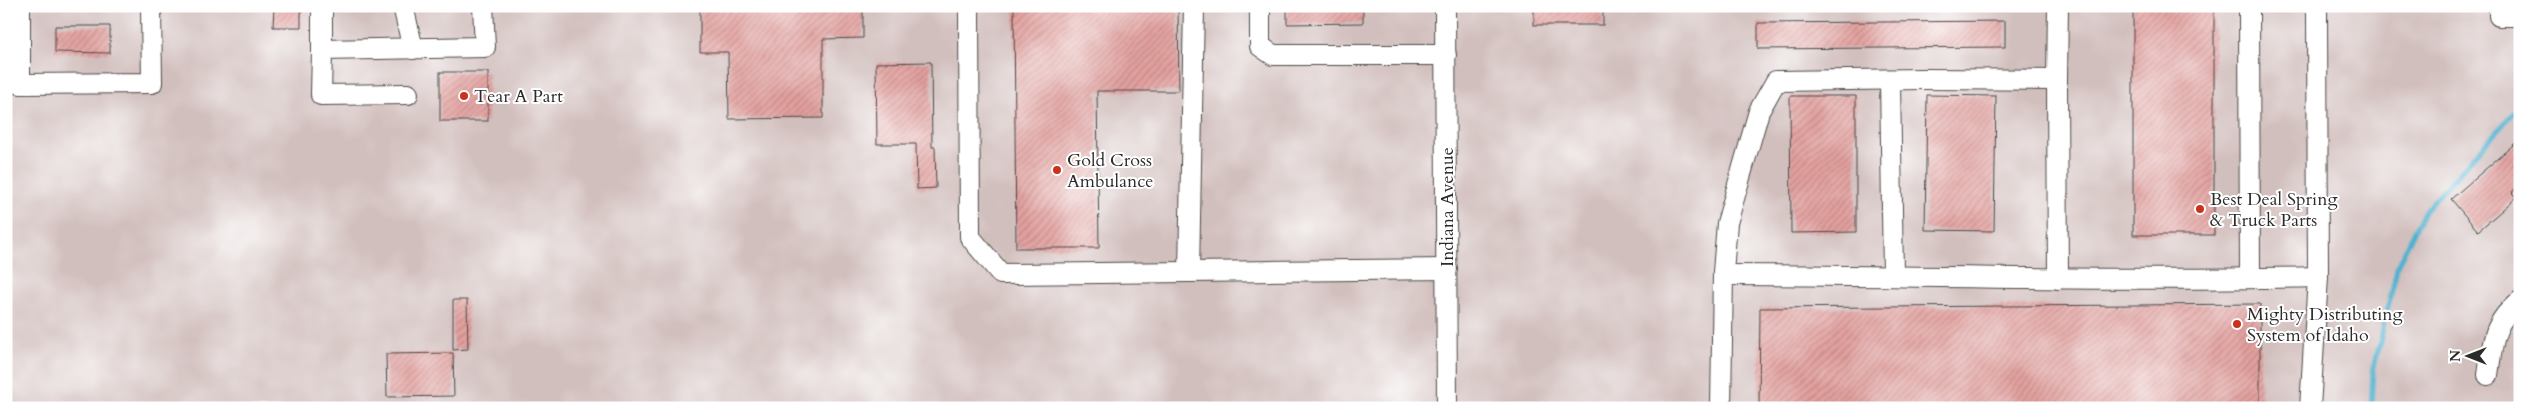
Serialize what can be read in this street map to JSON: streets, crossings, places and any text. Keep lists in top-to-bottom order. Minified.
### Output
{"streets":{"street":["Indiana Avenue"]},"places":["Tear A Part","Gold Cross Ambulance","Best Deal Spring & Truck Parts","Mighty Distributing System of Idaho"],"north":"left"}
